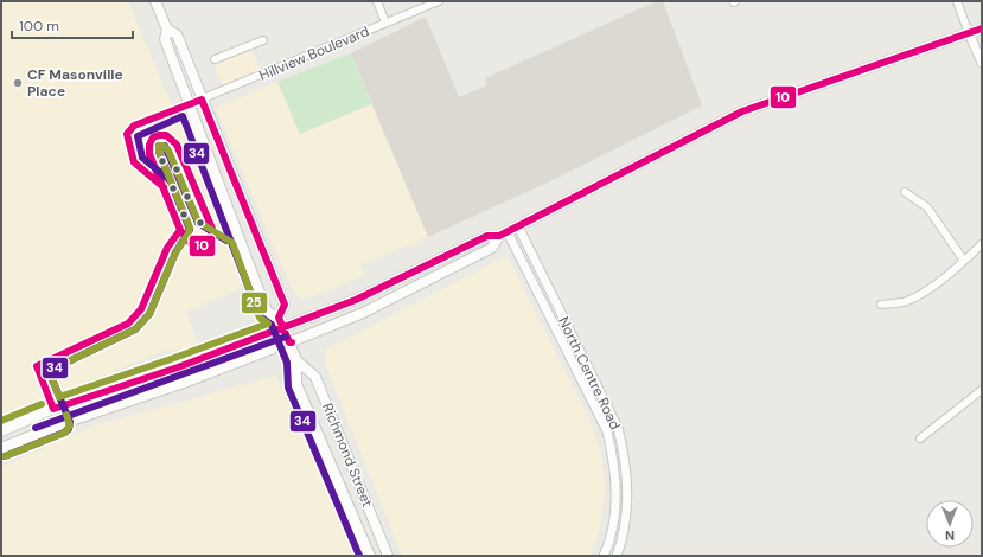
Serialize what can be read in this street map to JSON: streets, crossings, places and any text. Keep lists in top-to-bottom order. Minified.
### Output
{"streets":{"main road":["Richmond Street"],"street":["Hillview Boulevard","North Centre Road"]},"crossings":[["Hillview Boulevard","Richmond Street"]],"places":["CF Masonville Place"],"lines":["transit line 10","transit line 34","transit line 25"],"scale_bar":"100 m","north":"bottom"}
